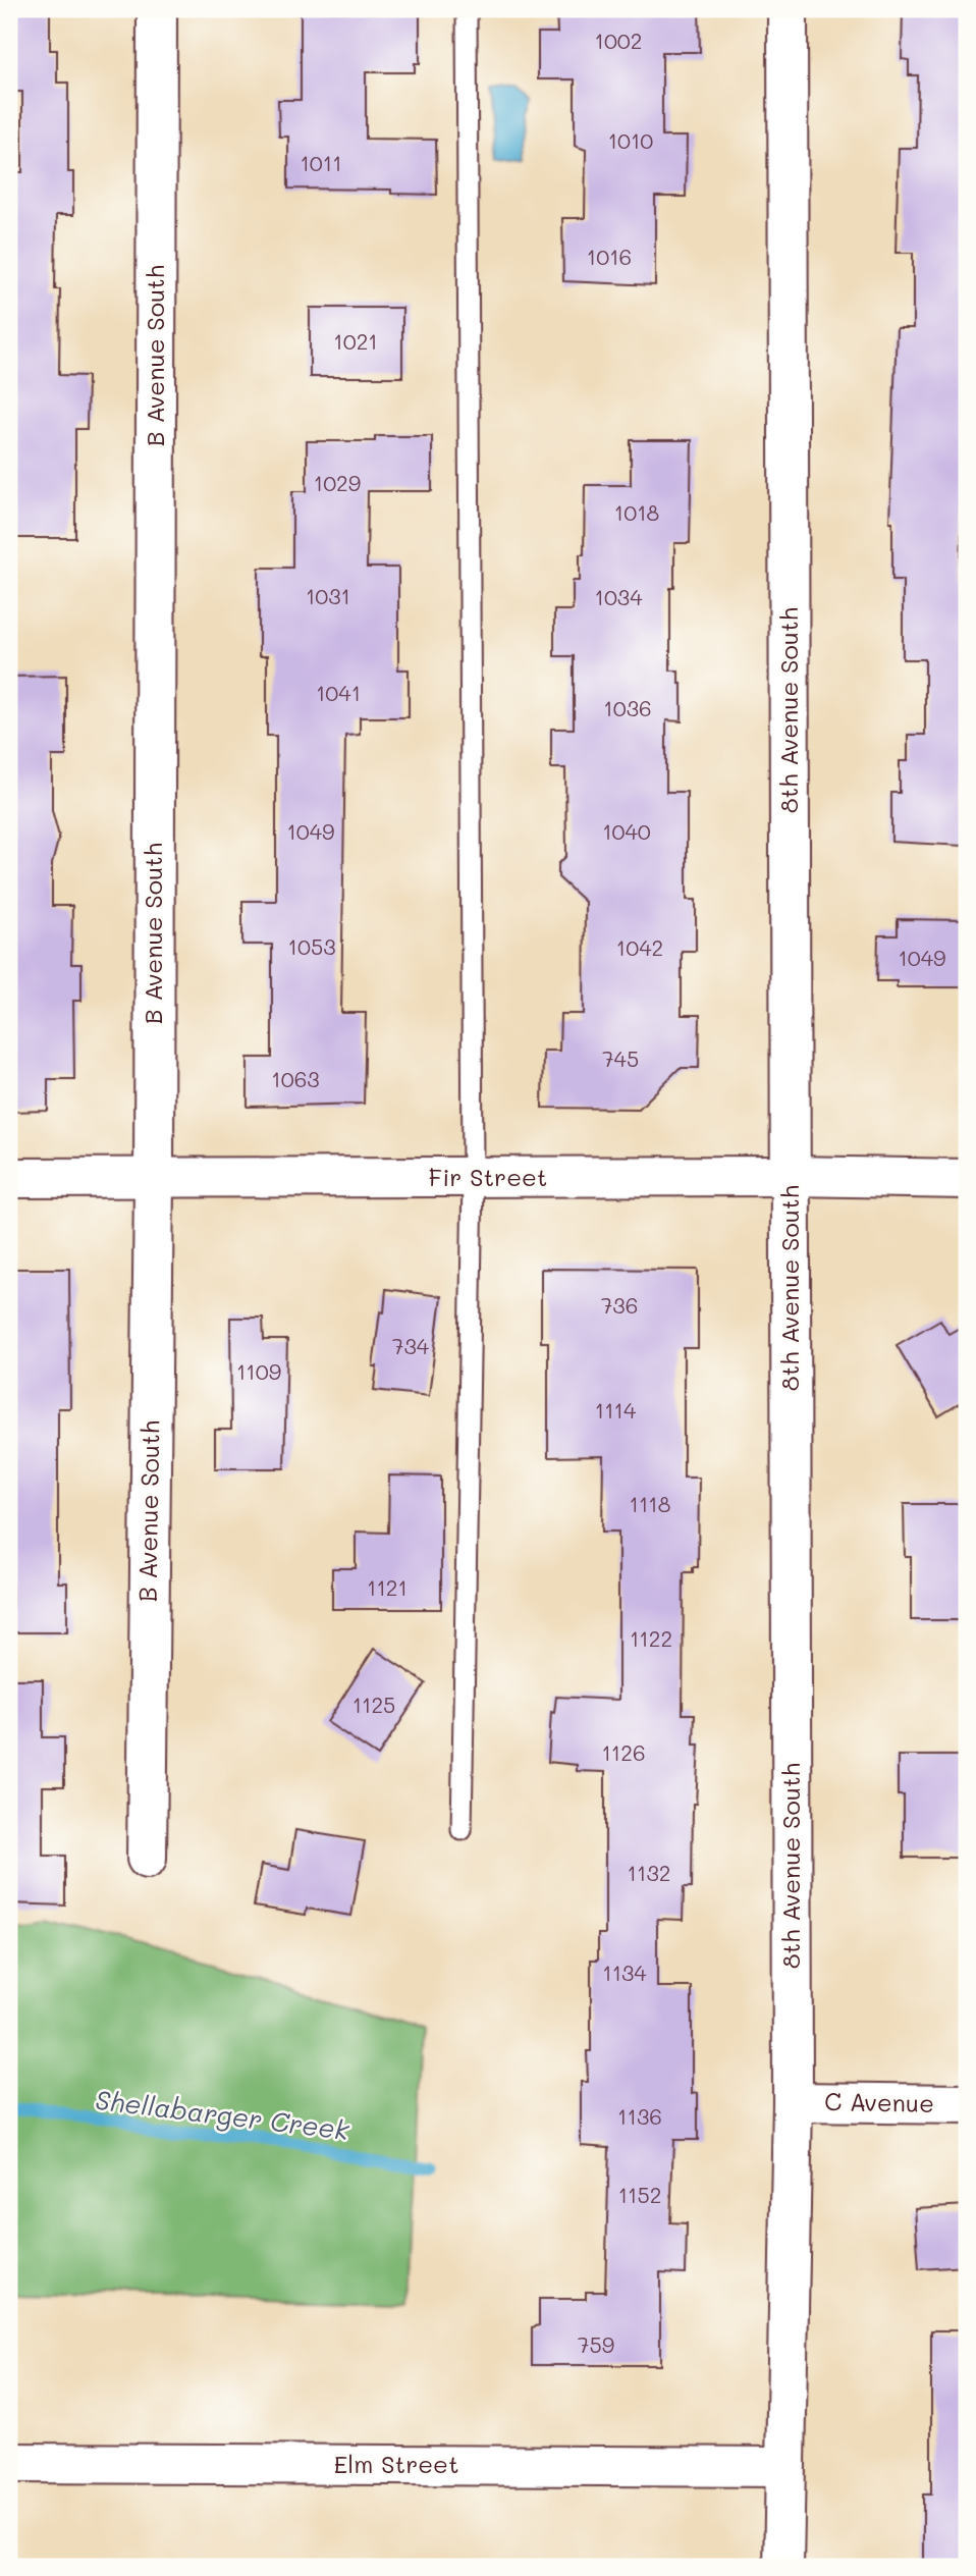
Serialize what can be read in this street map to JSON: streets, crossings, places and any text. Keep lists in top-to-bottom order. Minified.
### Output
{"streets":{"street":["B Avenue South","8th Avenue South","Fir Street","C Avenue","Elm Street"]},"crossings":[["B Avenue South","Fir Street"],["8th Avenue South","Fir Street"],["8th Avenue South","C Avenue"],["8th Avenue South","Elm Street"]],"water":["Shellabarger Creek"],"house_numbers":["1002","1010","1011","1016","1021","1029","1018","1031","1034","1041","1036","1049","1040","1053","1042","1049","745","1063","736","734","1109","1114","1118","1121","1122","1125","1126","1132","1134","1136","1152","759"]}
